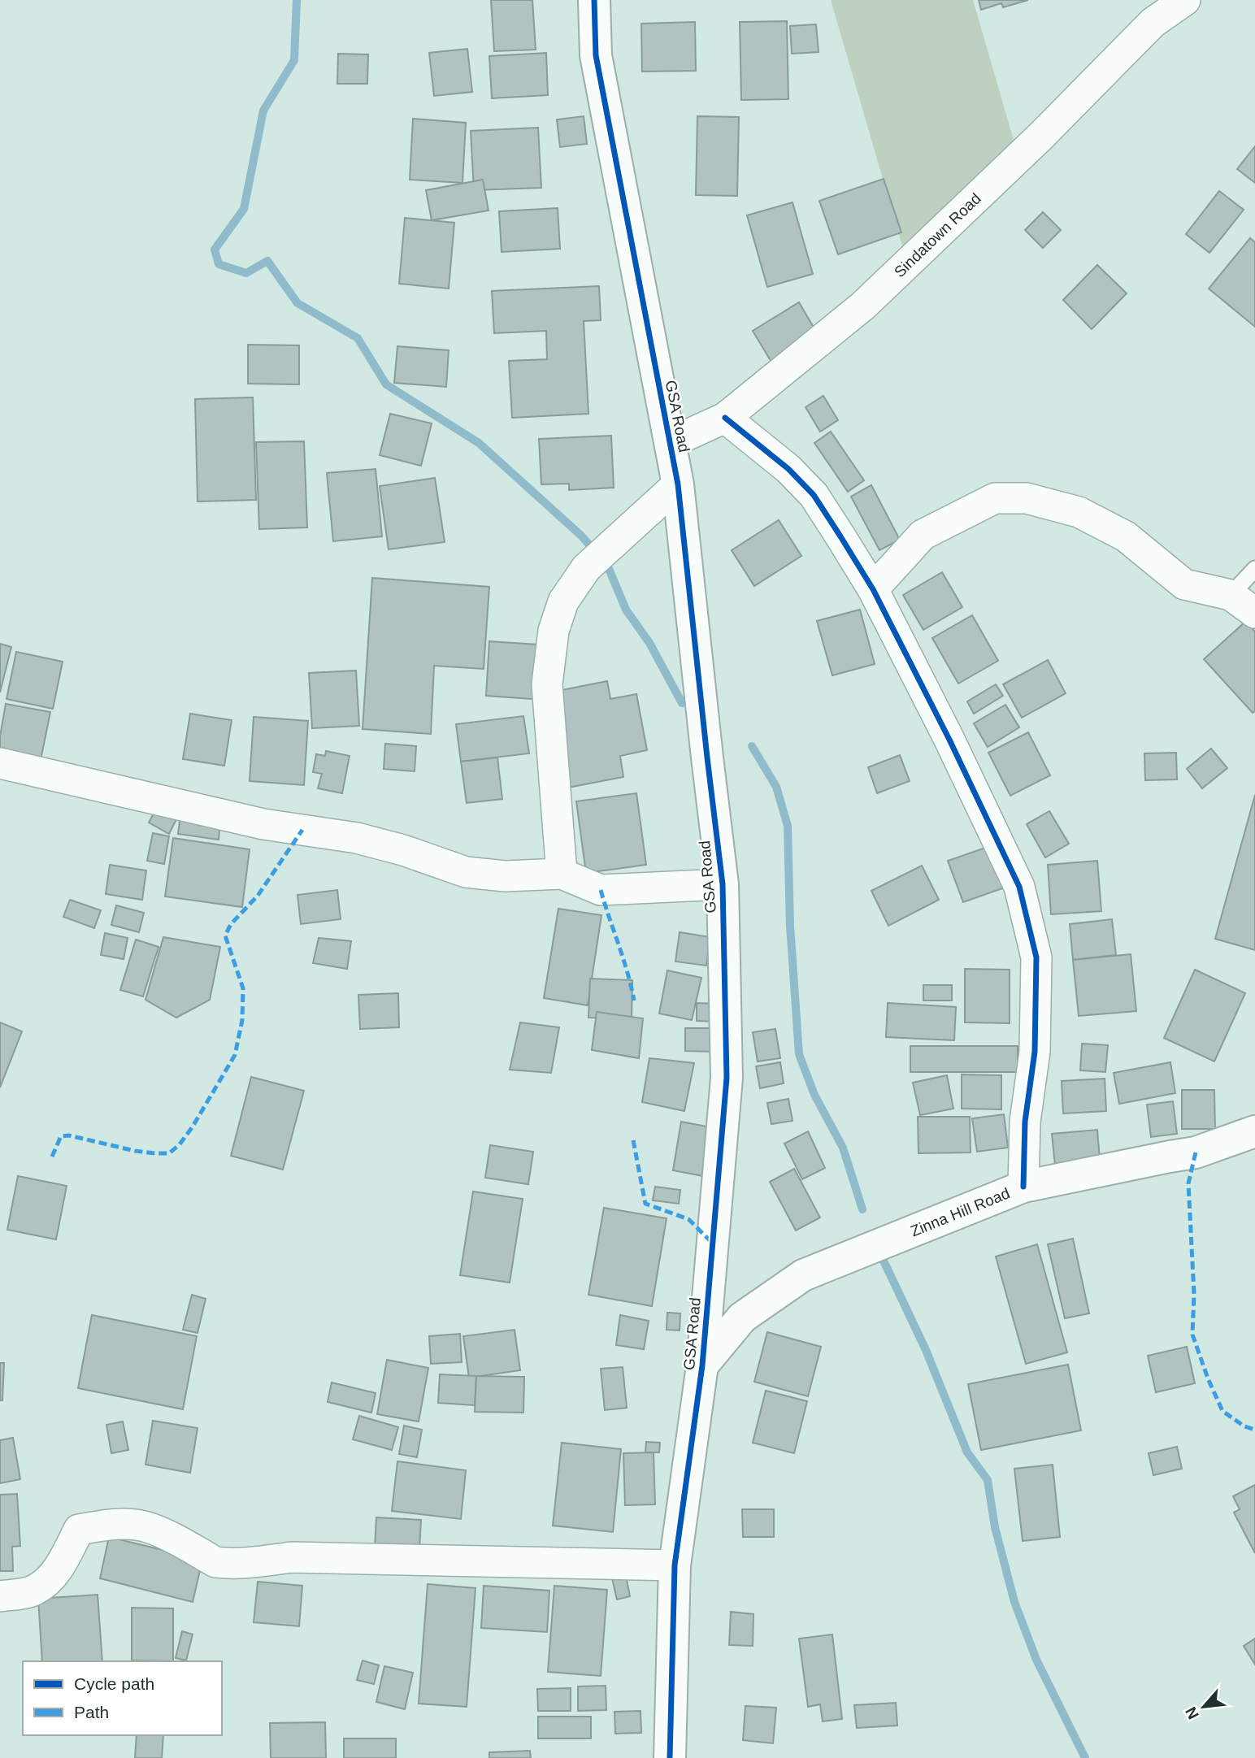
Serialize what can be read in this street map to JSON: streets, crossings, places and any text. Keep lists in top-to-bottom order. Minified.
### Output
{"streets":{"street":["Sindatown Road","GSA Road","Zinna Hill Road"]},"crossings":[["Sindatown Road","GSA Road"],["GSA Road","Zinna Hill Road"]],"legend":["Cycle path","Path"],"north":"bottom left"}
